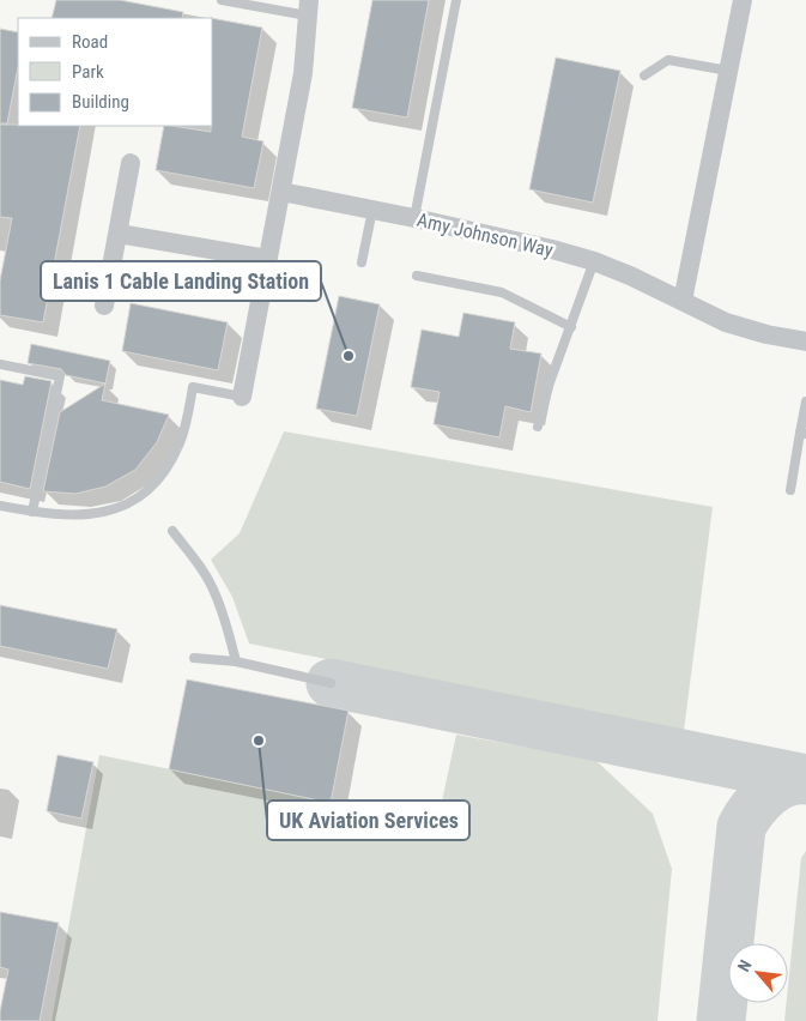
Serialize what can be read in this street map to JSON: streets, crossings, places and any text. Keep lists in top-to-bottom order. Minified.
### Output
{"streets":{"street":["Amy Johnson Way"]},"places":["Lanis 1 Cable Landing Station","UK Aviation Services"],"legend":["Road","Park","Building"],"north":"top left"}
